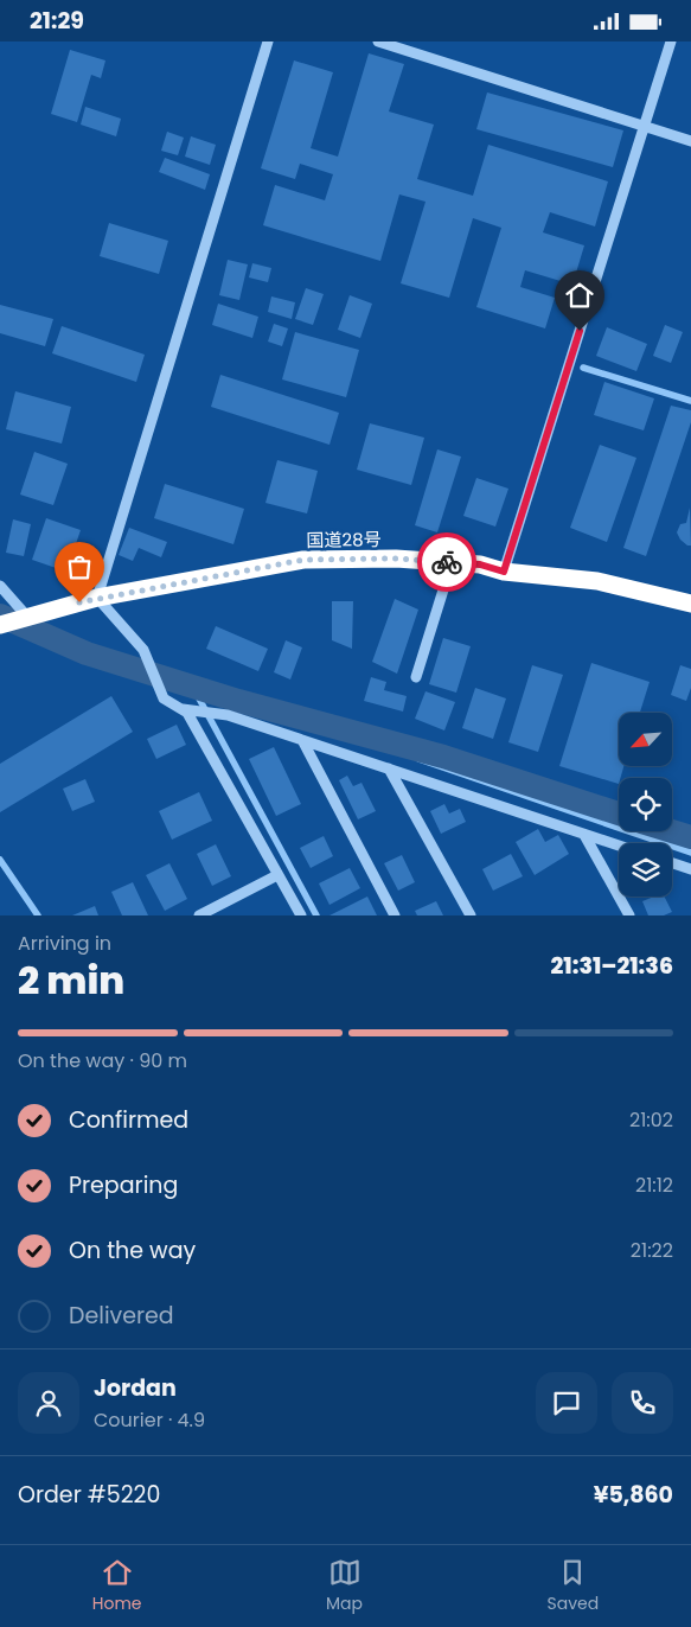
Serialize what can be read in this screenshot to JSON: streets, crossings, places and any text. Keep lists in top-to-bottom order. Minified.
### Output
{"streets":{"highway":["国道28号"]},"north":"bottom left","page":{"status":"21:29","heading":["2 min","Arriving in","21:31–21:36"],"panel":["Jordan","Courier · 4.9","Order #5220","¥5,860"],"bar":"On the way · 90 m","list":[["Confirmed","21:02"],["Preparing","21:12"],["On the way","21:22"],"Delivered"],"tabs":["Home","Map","Saved"]}}
